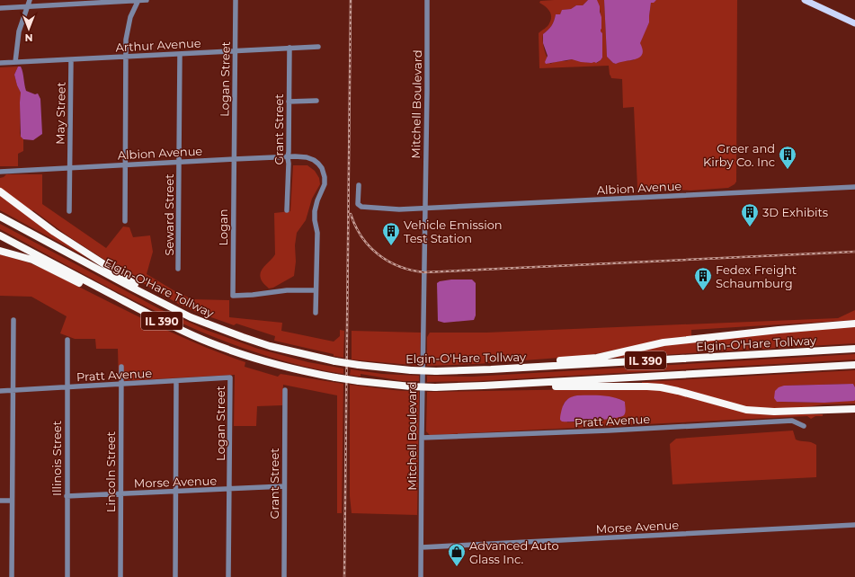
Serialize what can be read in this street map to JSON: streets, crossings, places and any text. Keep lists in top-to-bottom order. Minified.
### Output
{"streets":{"highway":["Elgin-O'Hare Tollway","IL 390"],"street":["Arthur Avenue","Logan Street","Mitchell Boulevard","May Street","Grant Street","Albion Avenue","Seward Street","Logan","Pratt Avenue","Illinois Street","Lincoln Street","Morse Avenue"]},"crossings":[["Arthur Avenue","Logan Street"],["Arthur Avenue","May Street"],["Arthur Avenue","Grant Street"],["Arthur Avenue","Seward Street"],["Logan Street","Albion Avenue"],["Logan Street","Logan"],["Logan Street","Pratt Avenue"],["Logan Street","Morse Avenue"],["Mitchell Boulevard","Albion Avenue"],["Mitchell Boulevard","Pratt Avenue"],["Mitchell Boulevard","Morse Avenue"],["May Street","Albion Avenue"],["Grant Street","Albion Avenue"],["Grant Street","Morse Avenue"],["Albion Avenue","Seward Street"],["Albion Avenue","Logan"],["Pratt Avenue","Illinois Street"],["Pratt Avenue","Lincoln Street"],["Illinois Street","Morse Avenue"],["Lincoln Street","Morse Avenue"]],"places":{"building":["Greer and Kirby Co. Inc","3D Exhibits","Vehicle Emission Test Station","Fedex Freight Schaumburg"],"shop":["Advanced Auto Glass Inc."]},"north":"bottom"}
